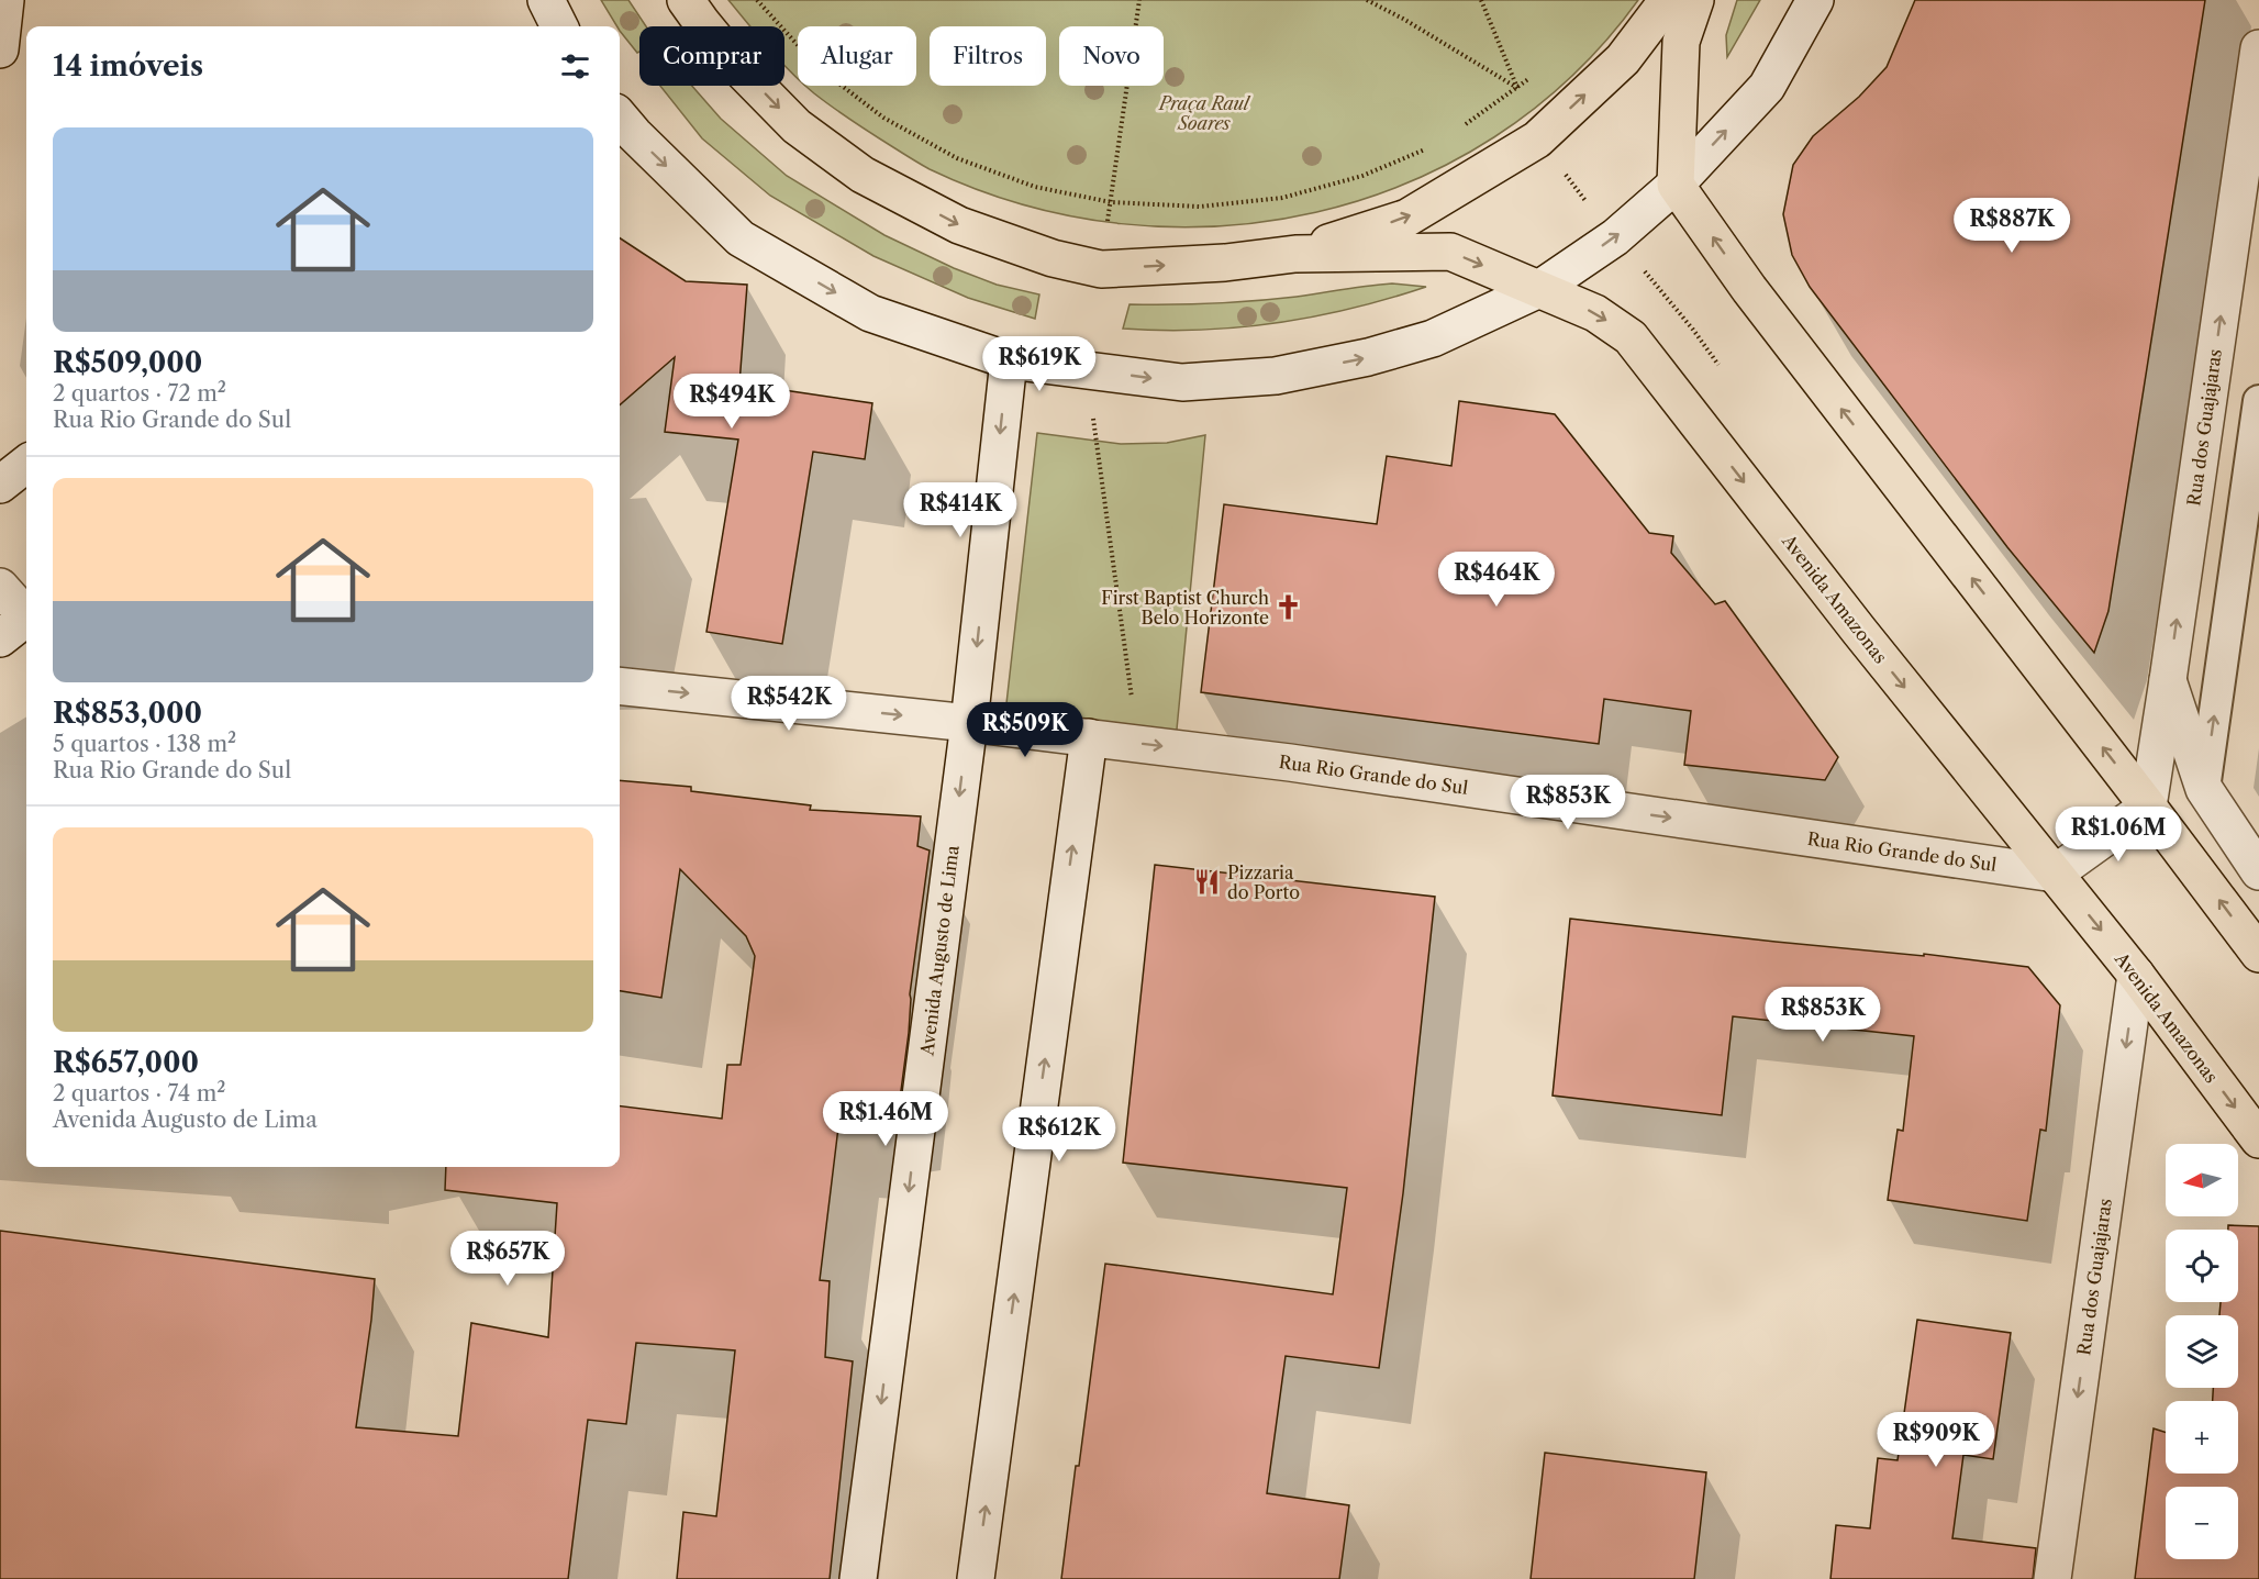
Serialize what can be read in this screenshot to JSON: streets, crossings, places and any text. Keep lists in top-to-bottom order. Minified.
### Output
{"streets":{"main road":["Rua dos Guajajaras","Avenida Amazonas","Rua Rio Grande do Sul","Avenida Augusto de Lima"]},"crossings":[["Rua dos Guajajaras","Avenida Amazonas"],["Avenida Amazonas","Rua Rio Grande do Sul"],["Rua Rio Grande do Sul","Avenida Augusto de Lima"]],"one_way":["Rua Rio Grande do Sul"],"parks":["Praça Raul Soares"],"places":{"church":["First Baptist Church Belo Horizonte"],"restaurant":["Pizzaria do Porto"]},"north":"left","page":{"chip":["Comprar","Alugar","Filtros","Novo"],"heading":"14 imóveis","list":[{"name":"R$509,000","note":"2 quartos · 72 m² · Rua Rio Grande do Sul"},{"name":"R$853,000","note":"5 quartos · 138 m² · Rua Rio Grande do Sul"},{"name":"R$657,000","note":"2 quartos · 74 m² · Avenida Augusto de Lima"}],"price":["R$887K","R$619K","R$494K","R$414K","R$464K","R$542K","R$509K","R$853K","R$1.06M","R$853K","R$1.46M","R$612K","R$657K","R$909K"],"map_buttons":["+","−"]}}
